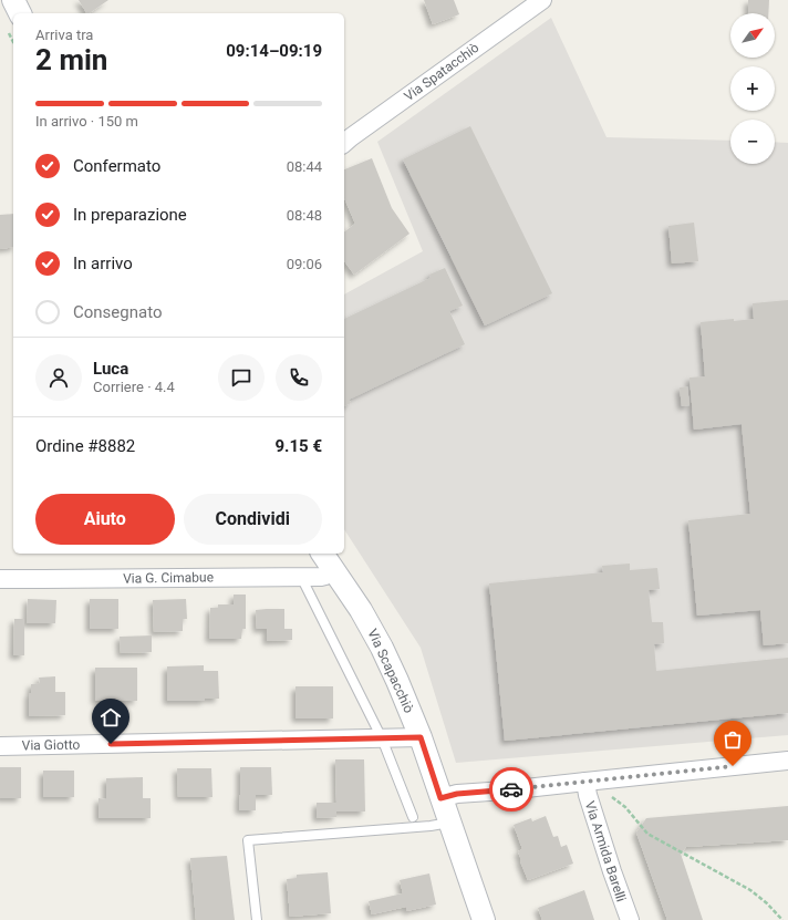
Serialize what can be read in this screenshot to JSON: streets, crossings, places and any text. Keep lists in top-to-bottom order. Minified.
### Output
{"streets":{"street":["Via Spatacchiò","Via G. Cimabue","Via Scapacchiò","Via Giotto","Via Armida Barelli"]},"crossings":[["Via G. Cimabue","Via Scapacchiò"],["Via Scapacchiò","Via Giotto"]],"north":"top right","page":{"map_buttons":["+","−"],"heading":["2 min","Arriva tra","09:14–09:19"],"panel":["Luca","Corriere · 4.4","Ordine #8882","9.15 €"],"bar":"In arrivo · 150 m","list":[["Confermato","08:44"],["In preparazione","08:48"],["In arrivo","09:06"],"Consegnato"],"buttons":["Aiuto","Condividi"]}}
